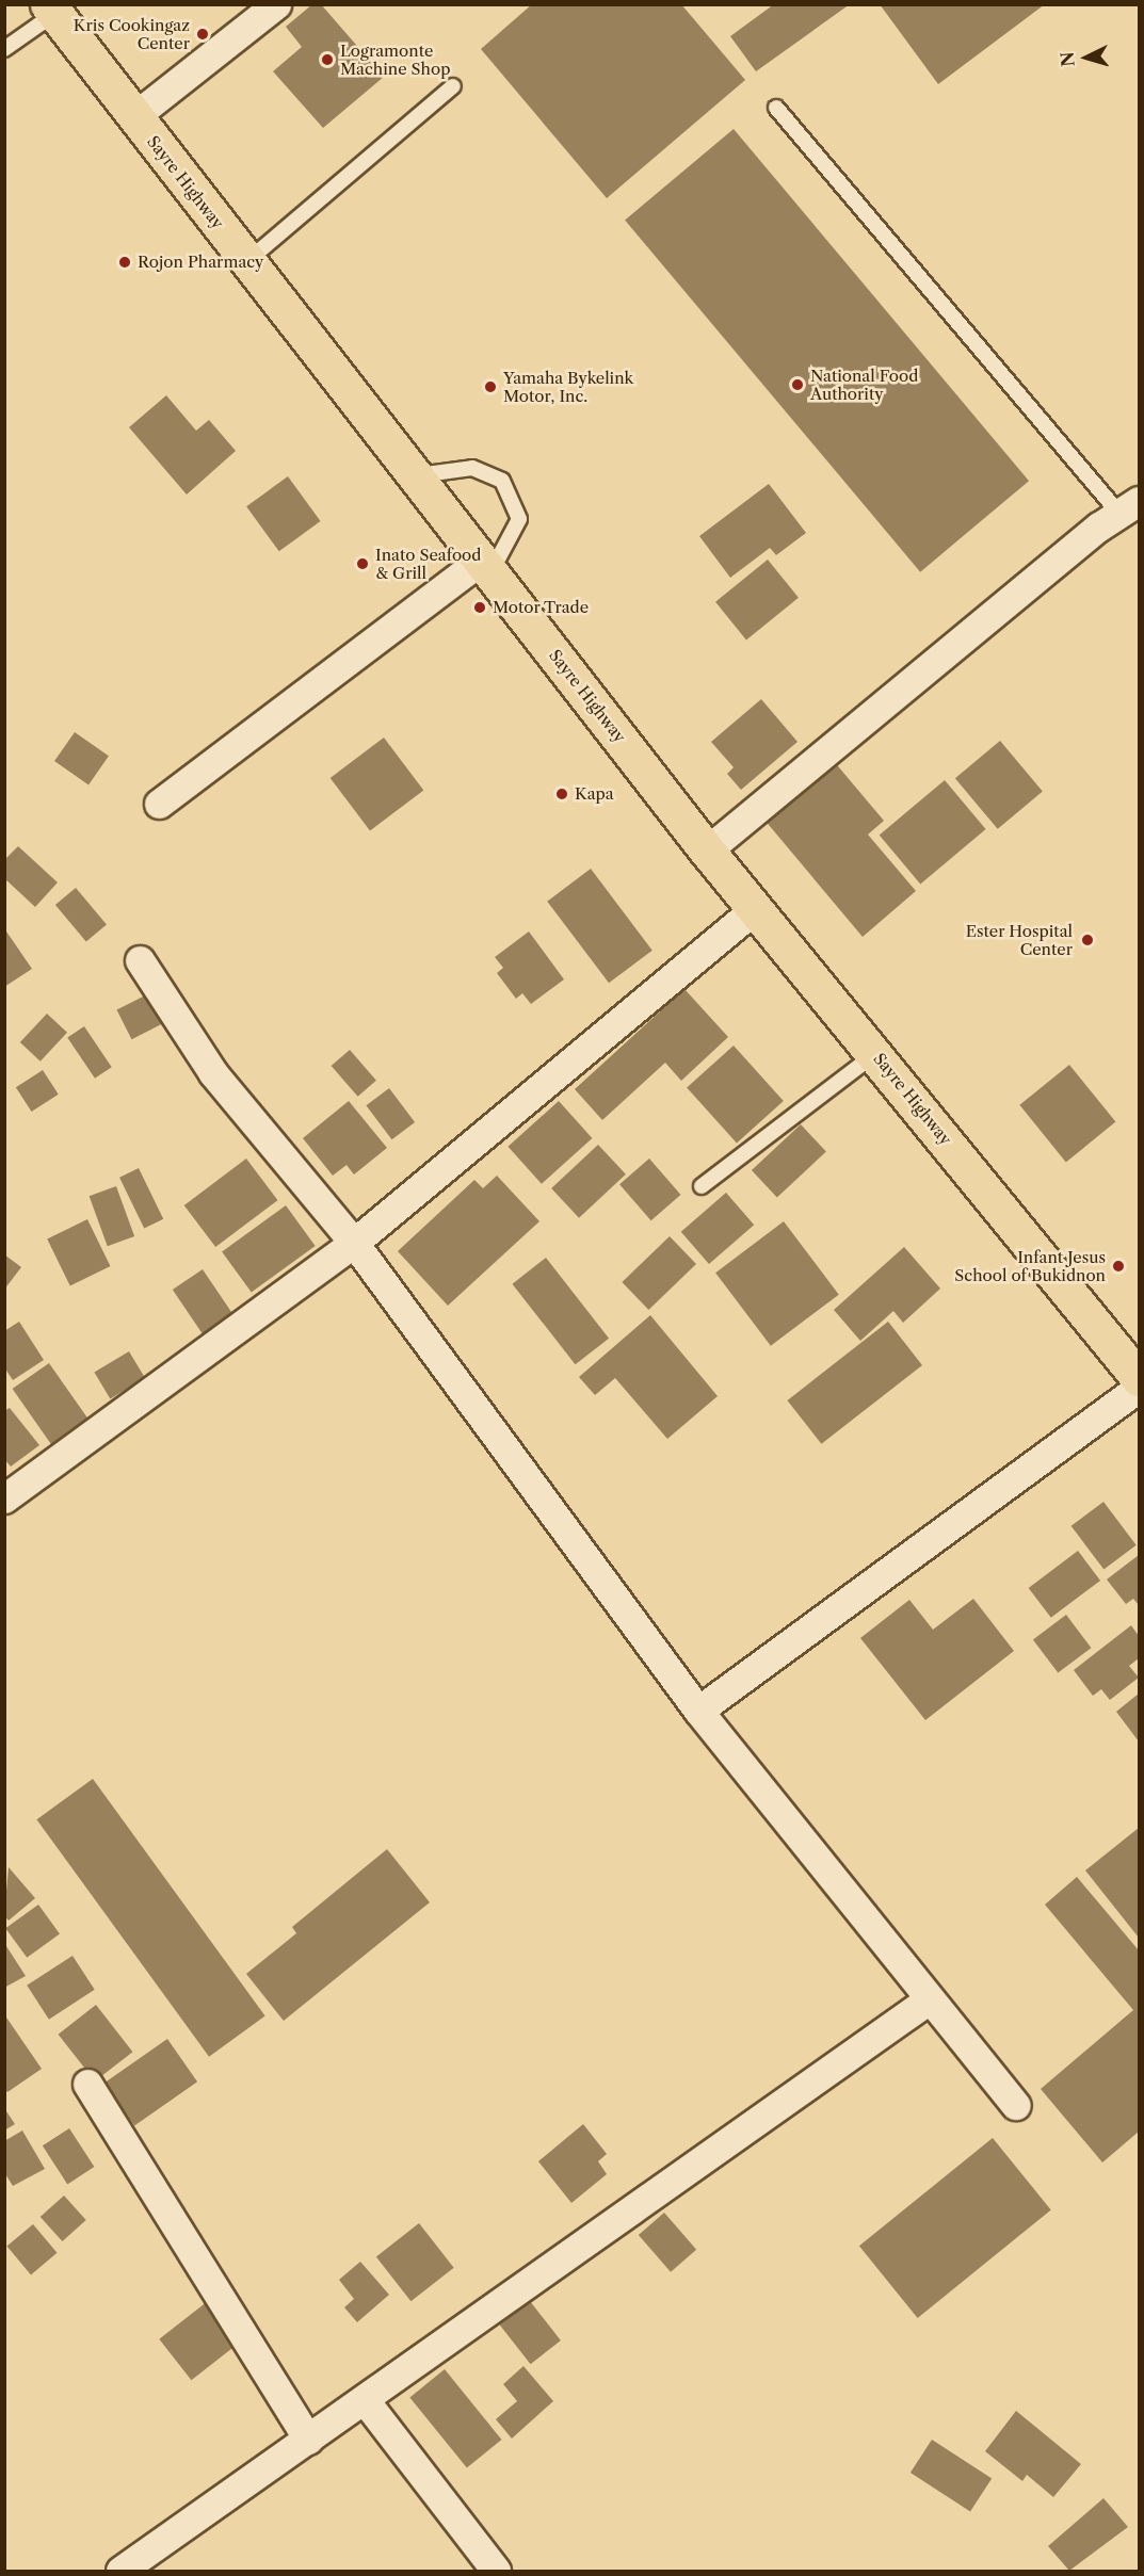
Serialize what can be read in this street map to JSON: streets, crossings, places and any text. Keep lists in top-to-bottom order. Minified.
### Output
{"streets":{"highway":["Sayre Highway"]},"places":["Kris Cookingaz Center","Logramonte Machine Shop","Rojon Pharmacy","National Food Authority","Yamaha Bykelink Motor, Inc.","Inato Seafood & Grill","Motor Trade","Kapa","Ester Hospital Center","Infant Jesus School of Bukidnon"],"north":"left"}
